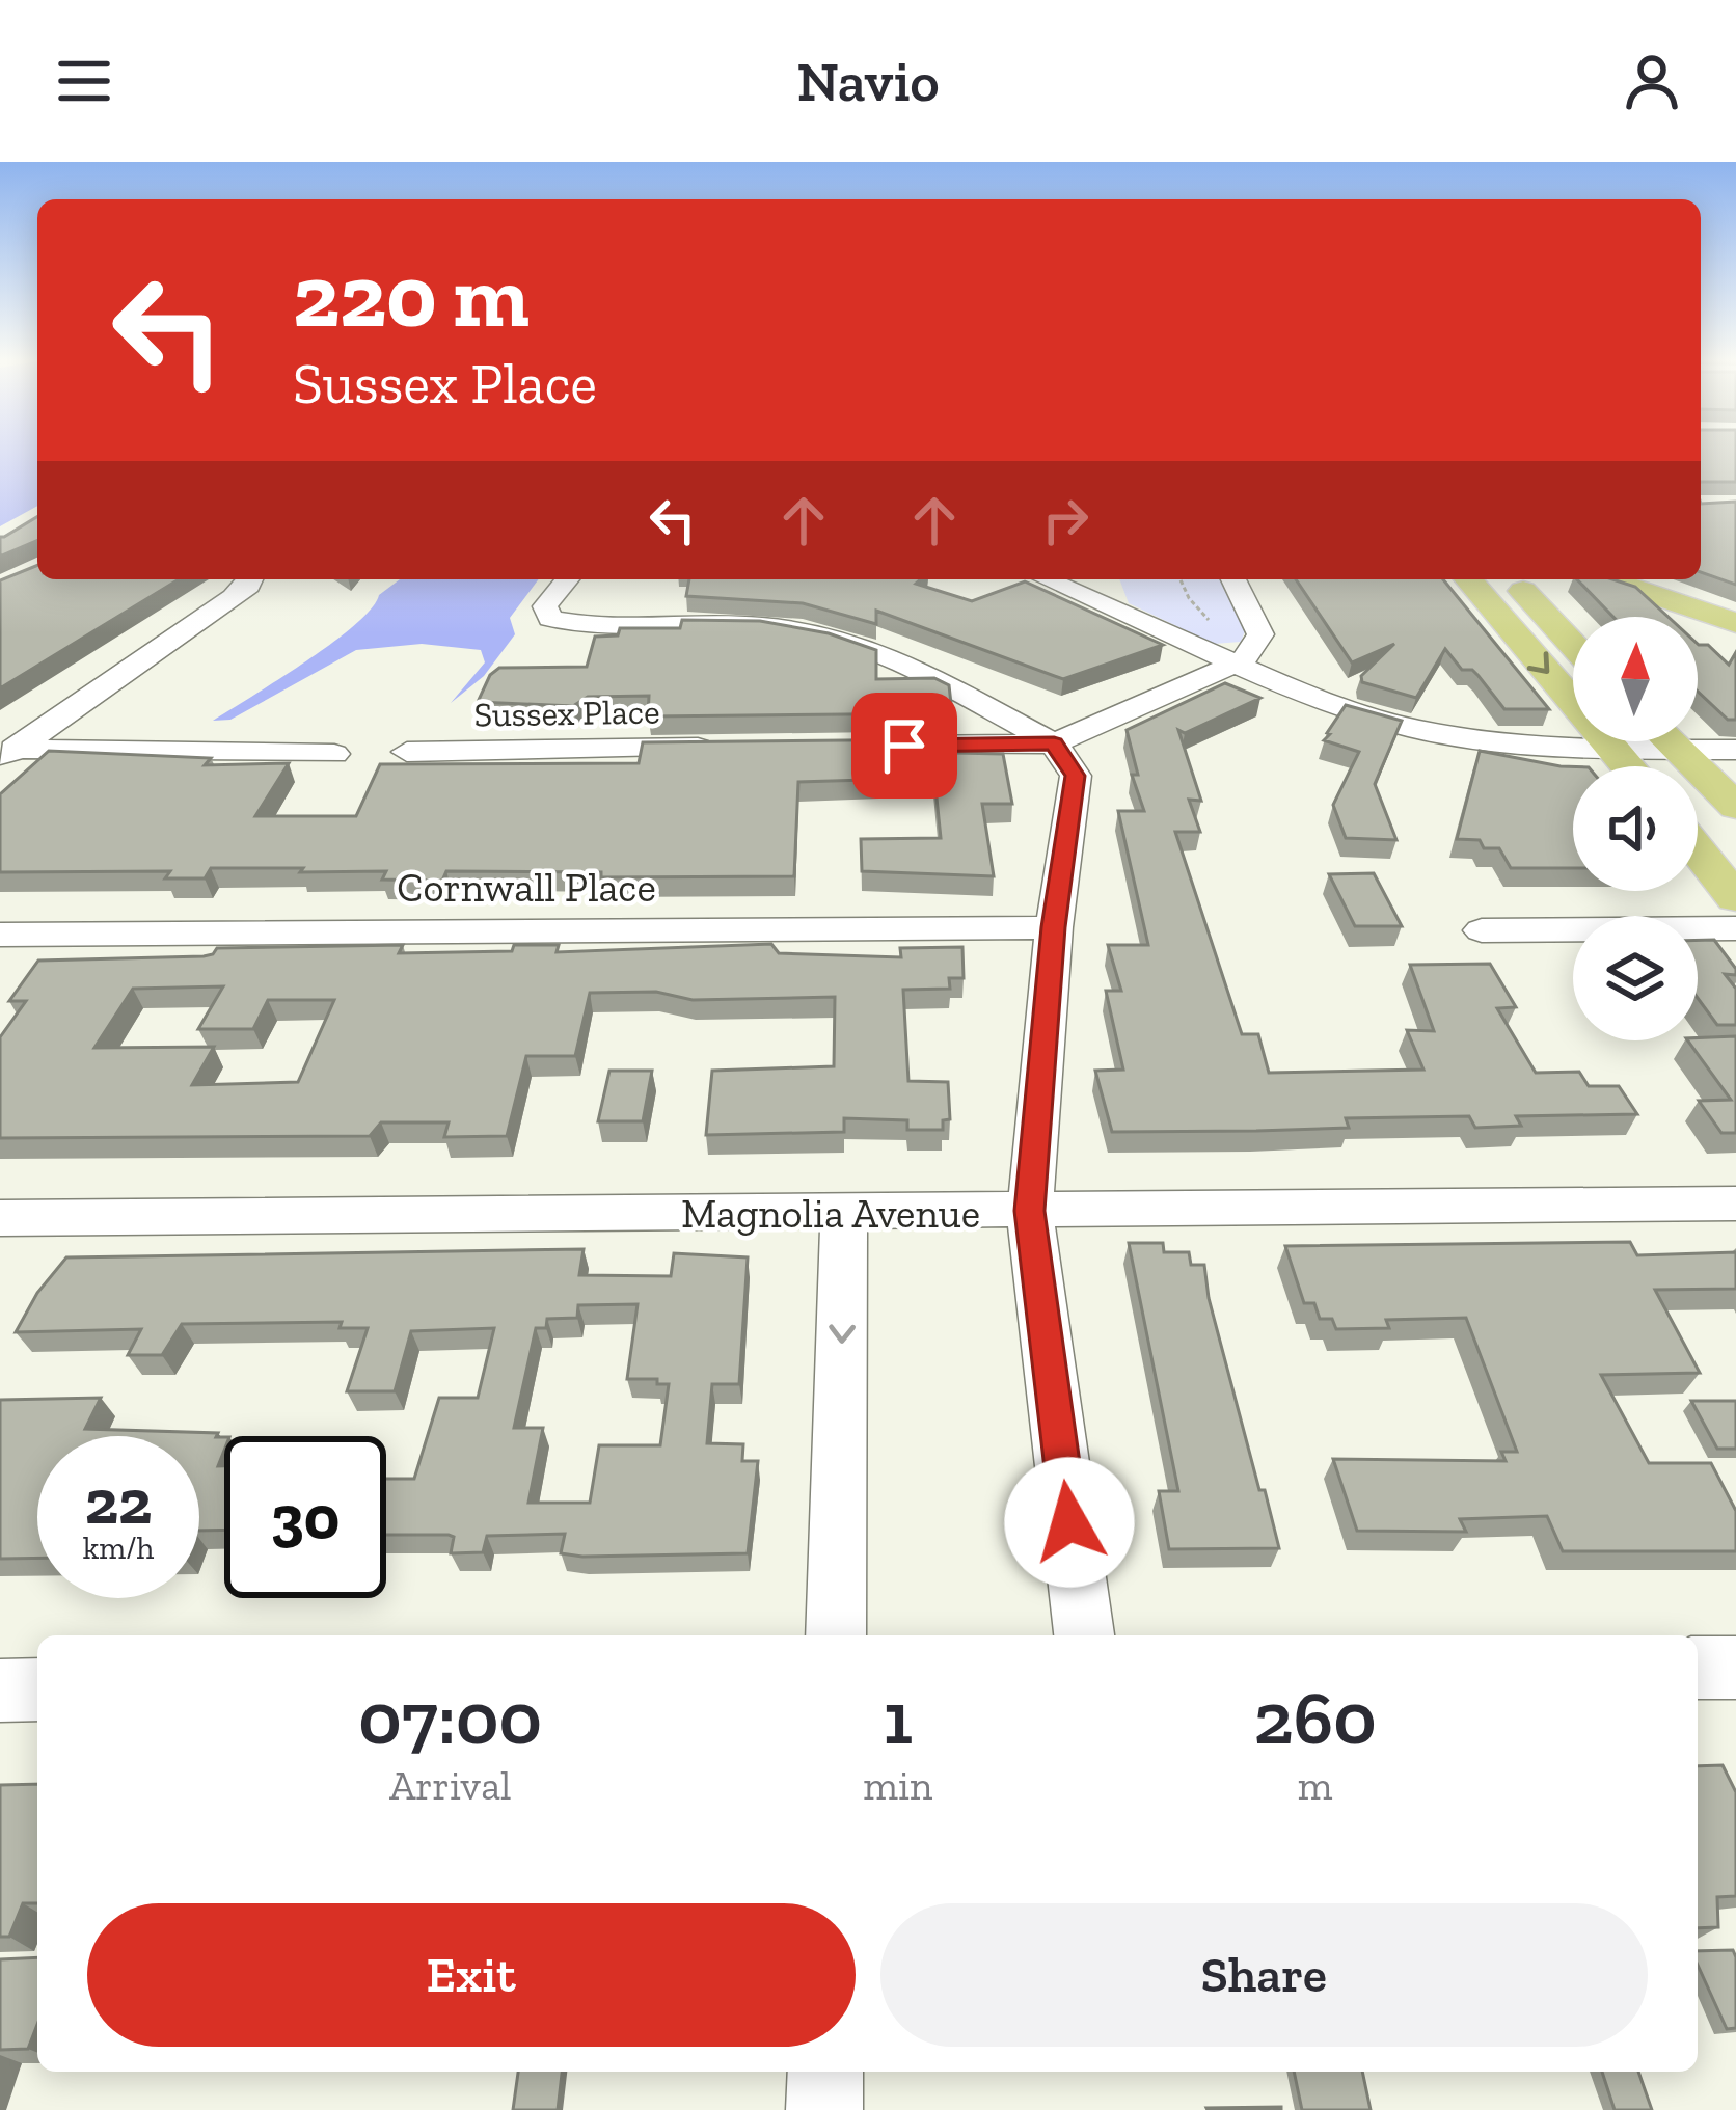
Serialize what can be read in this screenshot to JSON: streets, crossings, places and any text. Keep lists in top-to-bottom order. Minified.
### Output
{"streets":{"street":["Sussex Place","Cornwall Place","Magnolia Avenue"]},"north":"top","page":{"header":"Navio","turn":["220 m","Sussex Place"],"speed":"22 km/h","limit":"30","eta":["07:00","Arrival","1","min","260","m"],"buttons":["Exit","Share"]}}
